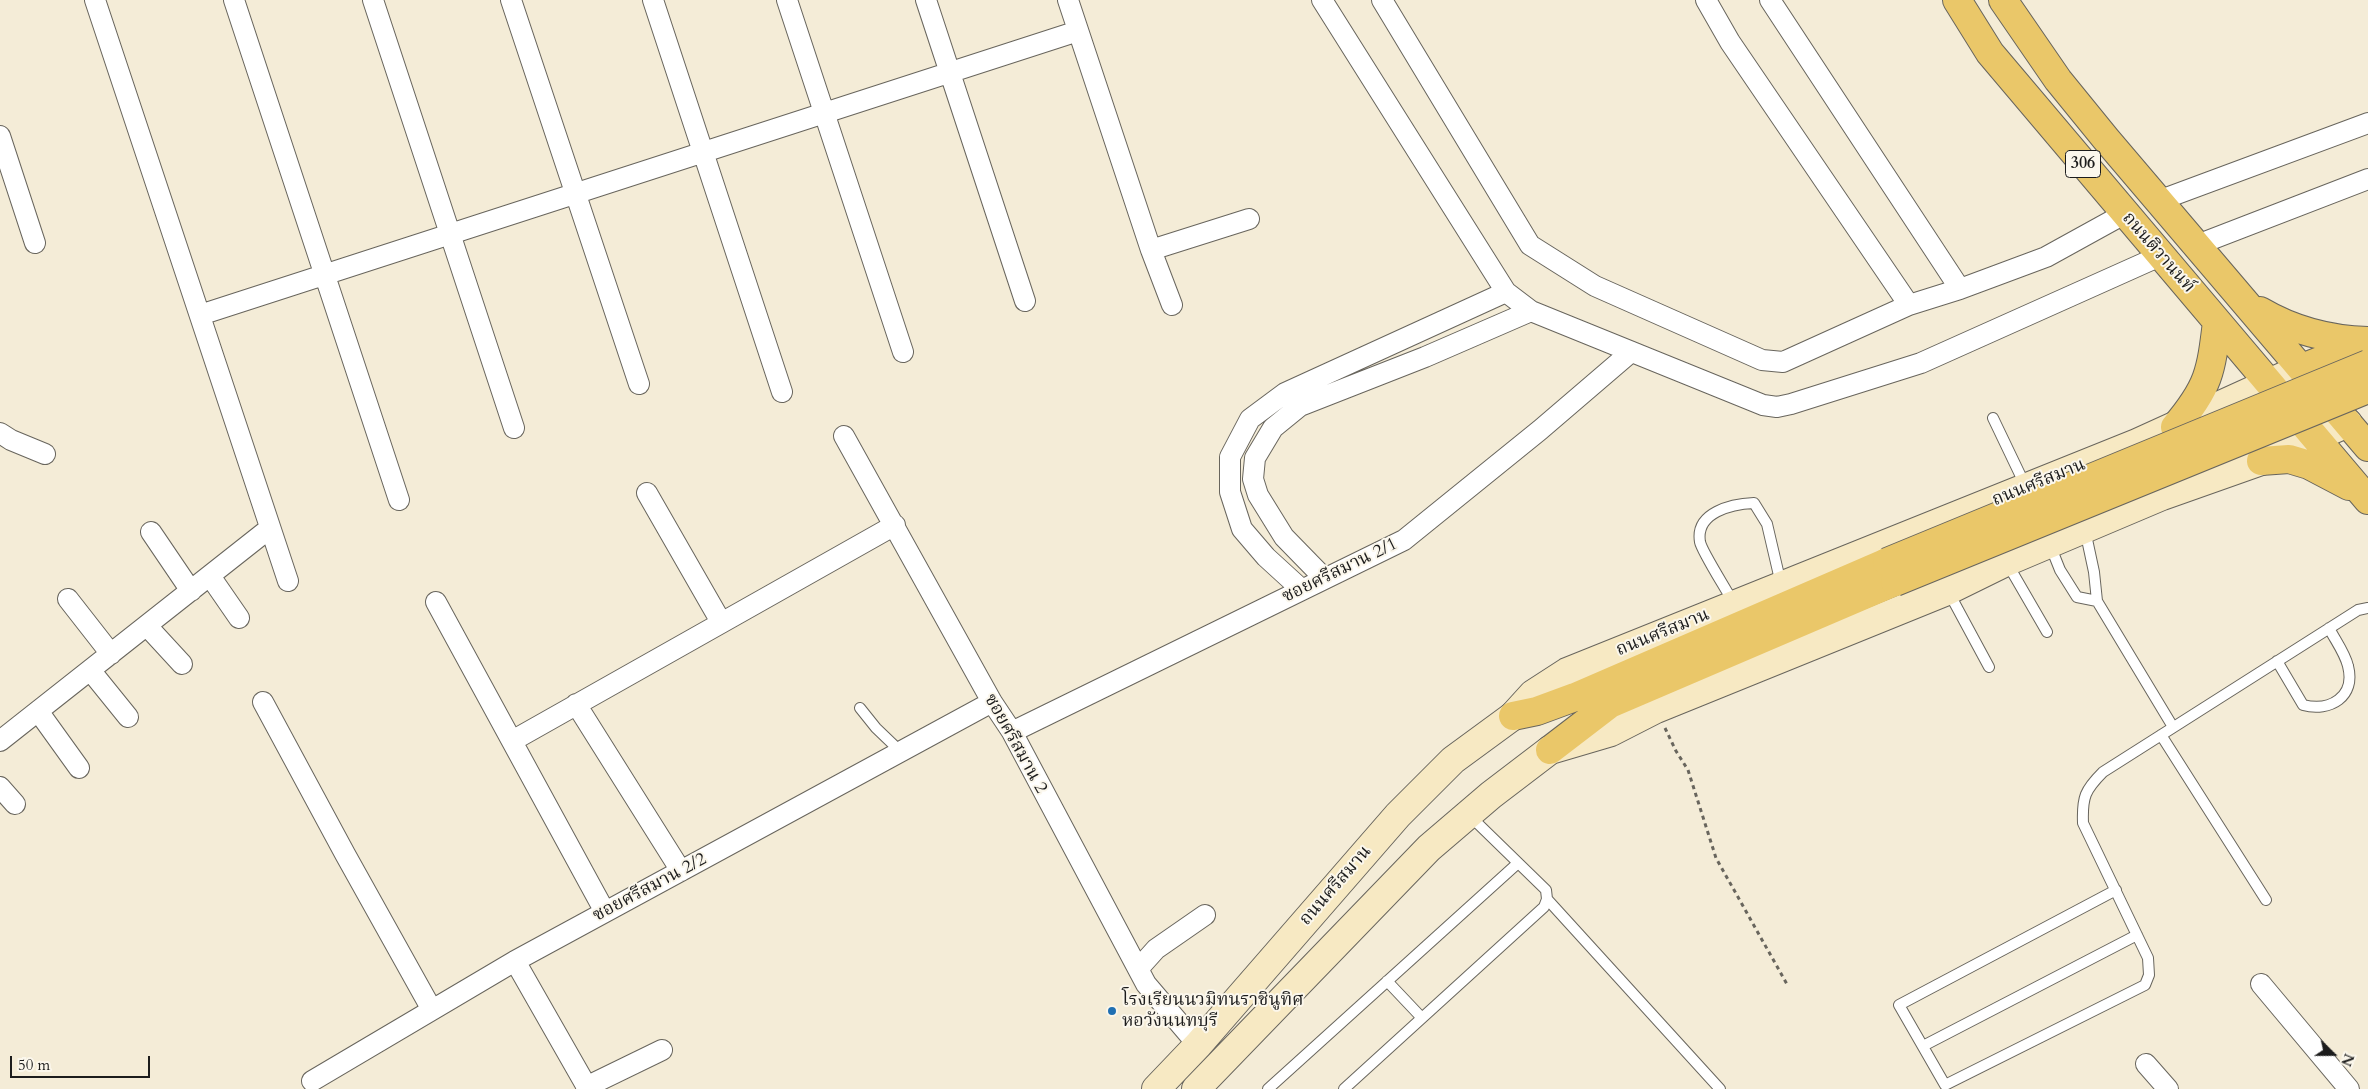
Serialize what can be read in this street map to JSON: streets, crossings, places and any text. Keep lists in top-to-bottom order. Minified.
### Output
{"streets":{"main road":["306","ถนนติวานนท์","ถนนศรีสมาน"],"street":["ซอยศรีสมาน 2/1","ซอยศรีสมาน 2","ซอยศรีสมาน 2/2"]},"crossings":[["ถนนติวานนท์","ถนนศรีสมาน"],["ถนนศรีสมาน","ซอยศรีสมาน 2"],["ซอยศรีสมาน 2/1","ซอยศรีสมาน 2"],["ซอยศรีสมาน 2","ซอยศรีสมาน 2/2"]],"places":["โรงเรียนนวมิทนราชินูทิศ หอวังนนทบุรี"],"scale_bar":"50 m","north":"right"}
